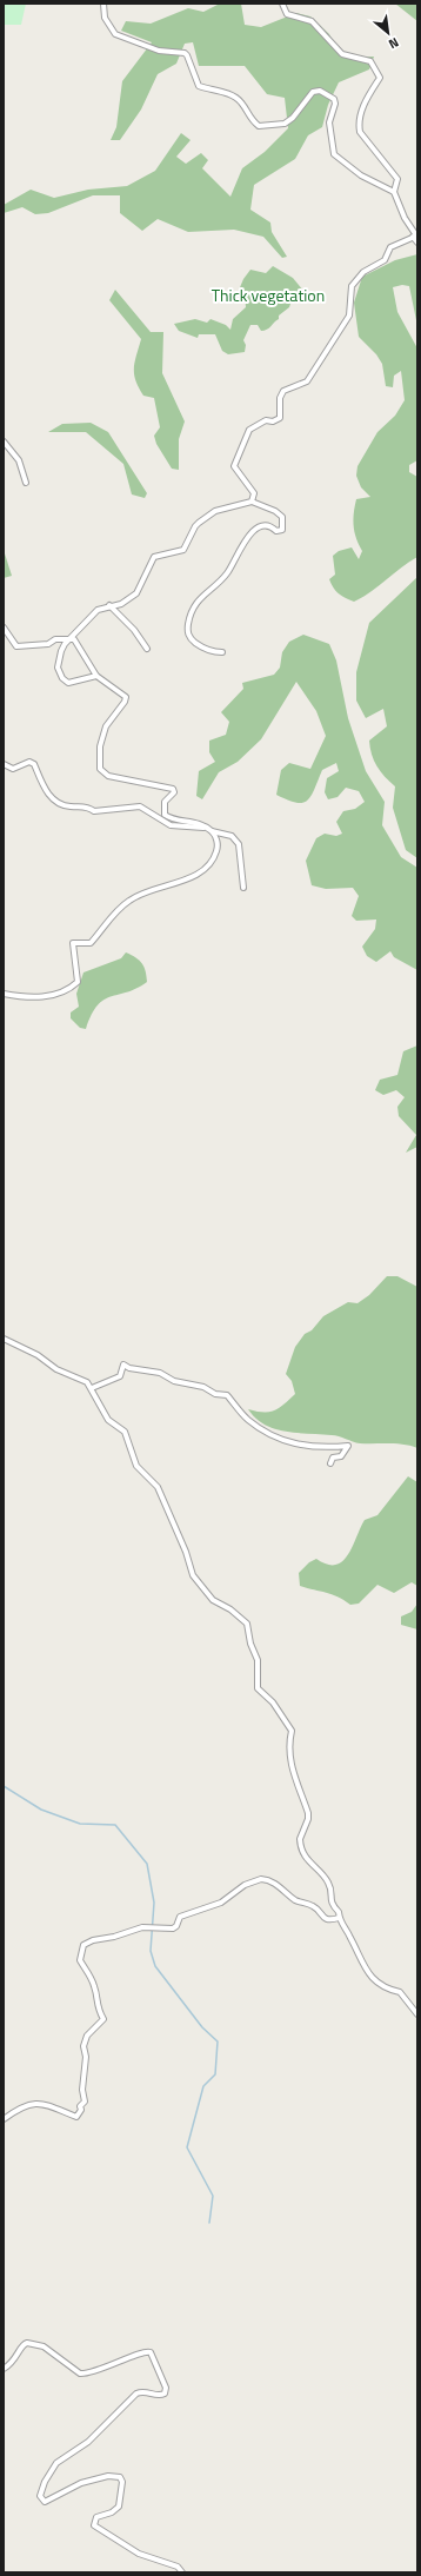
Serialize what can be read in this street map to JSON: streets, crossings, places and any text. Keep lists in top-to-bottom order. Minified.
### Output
{"parks":["Thick vegetation"],"north":"bottom right"}
